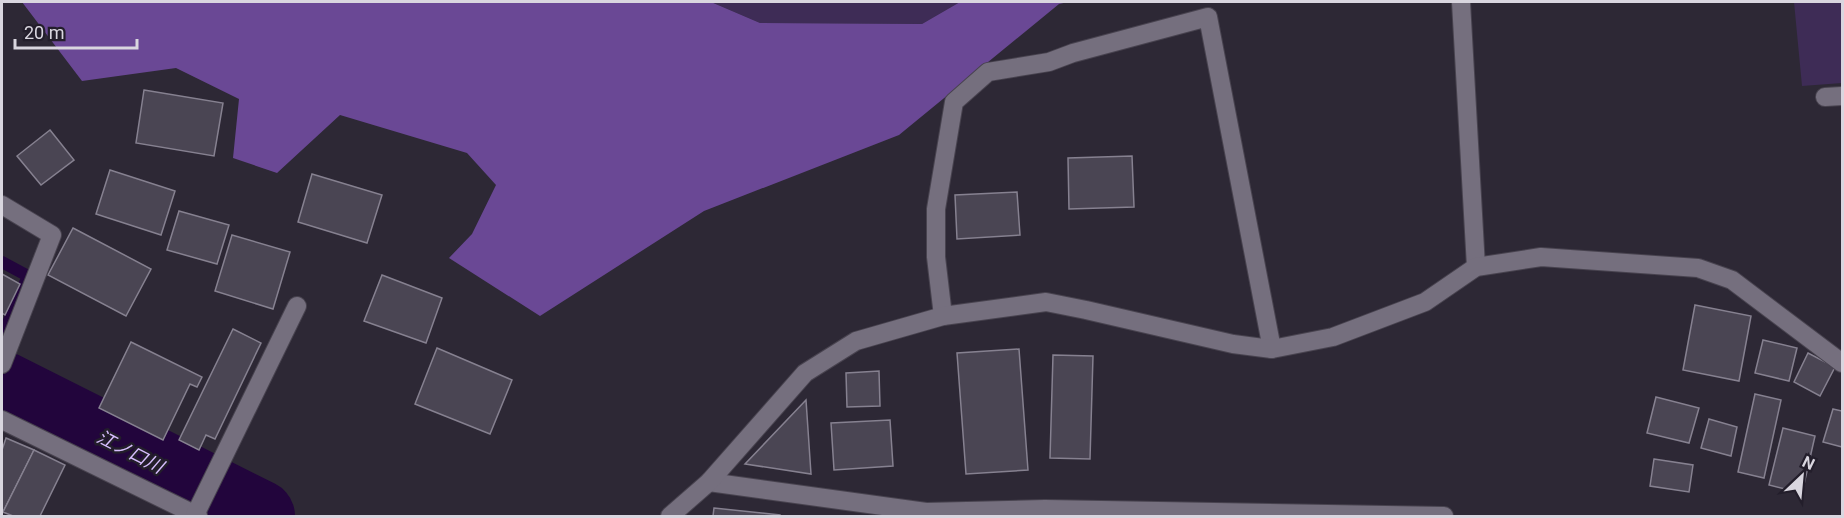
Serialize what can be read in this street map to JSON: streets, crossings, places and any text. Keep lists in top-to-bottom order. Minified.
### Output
{"water":["江ノ口川"],"scale_bar":"20 m","north":"top right"}
